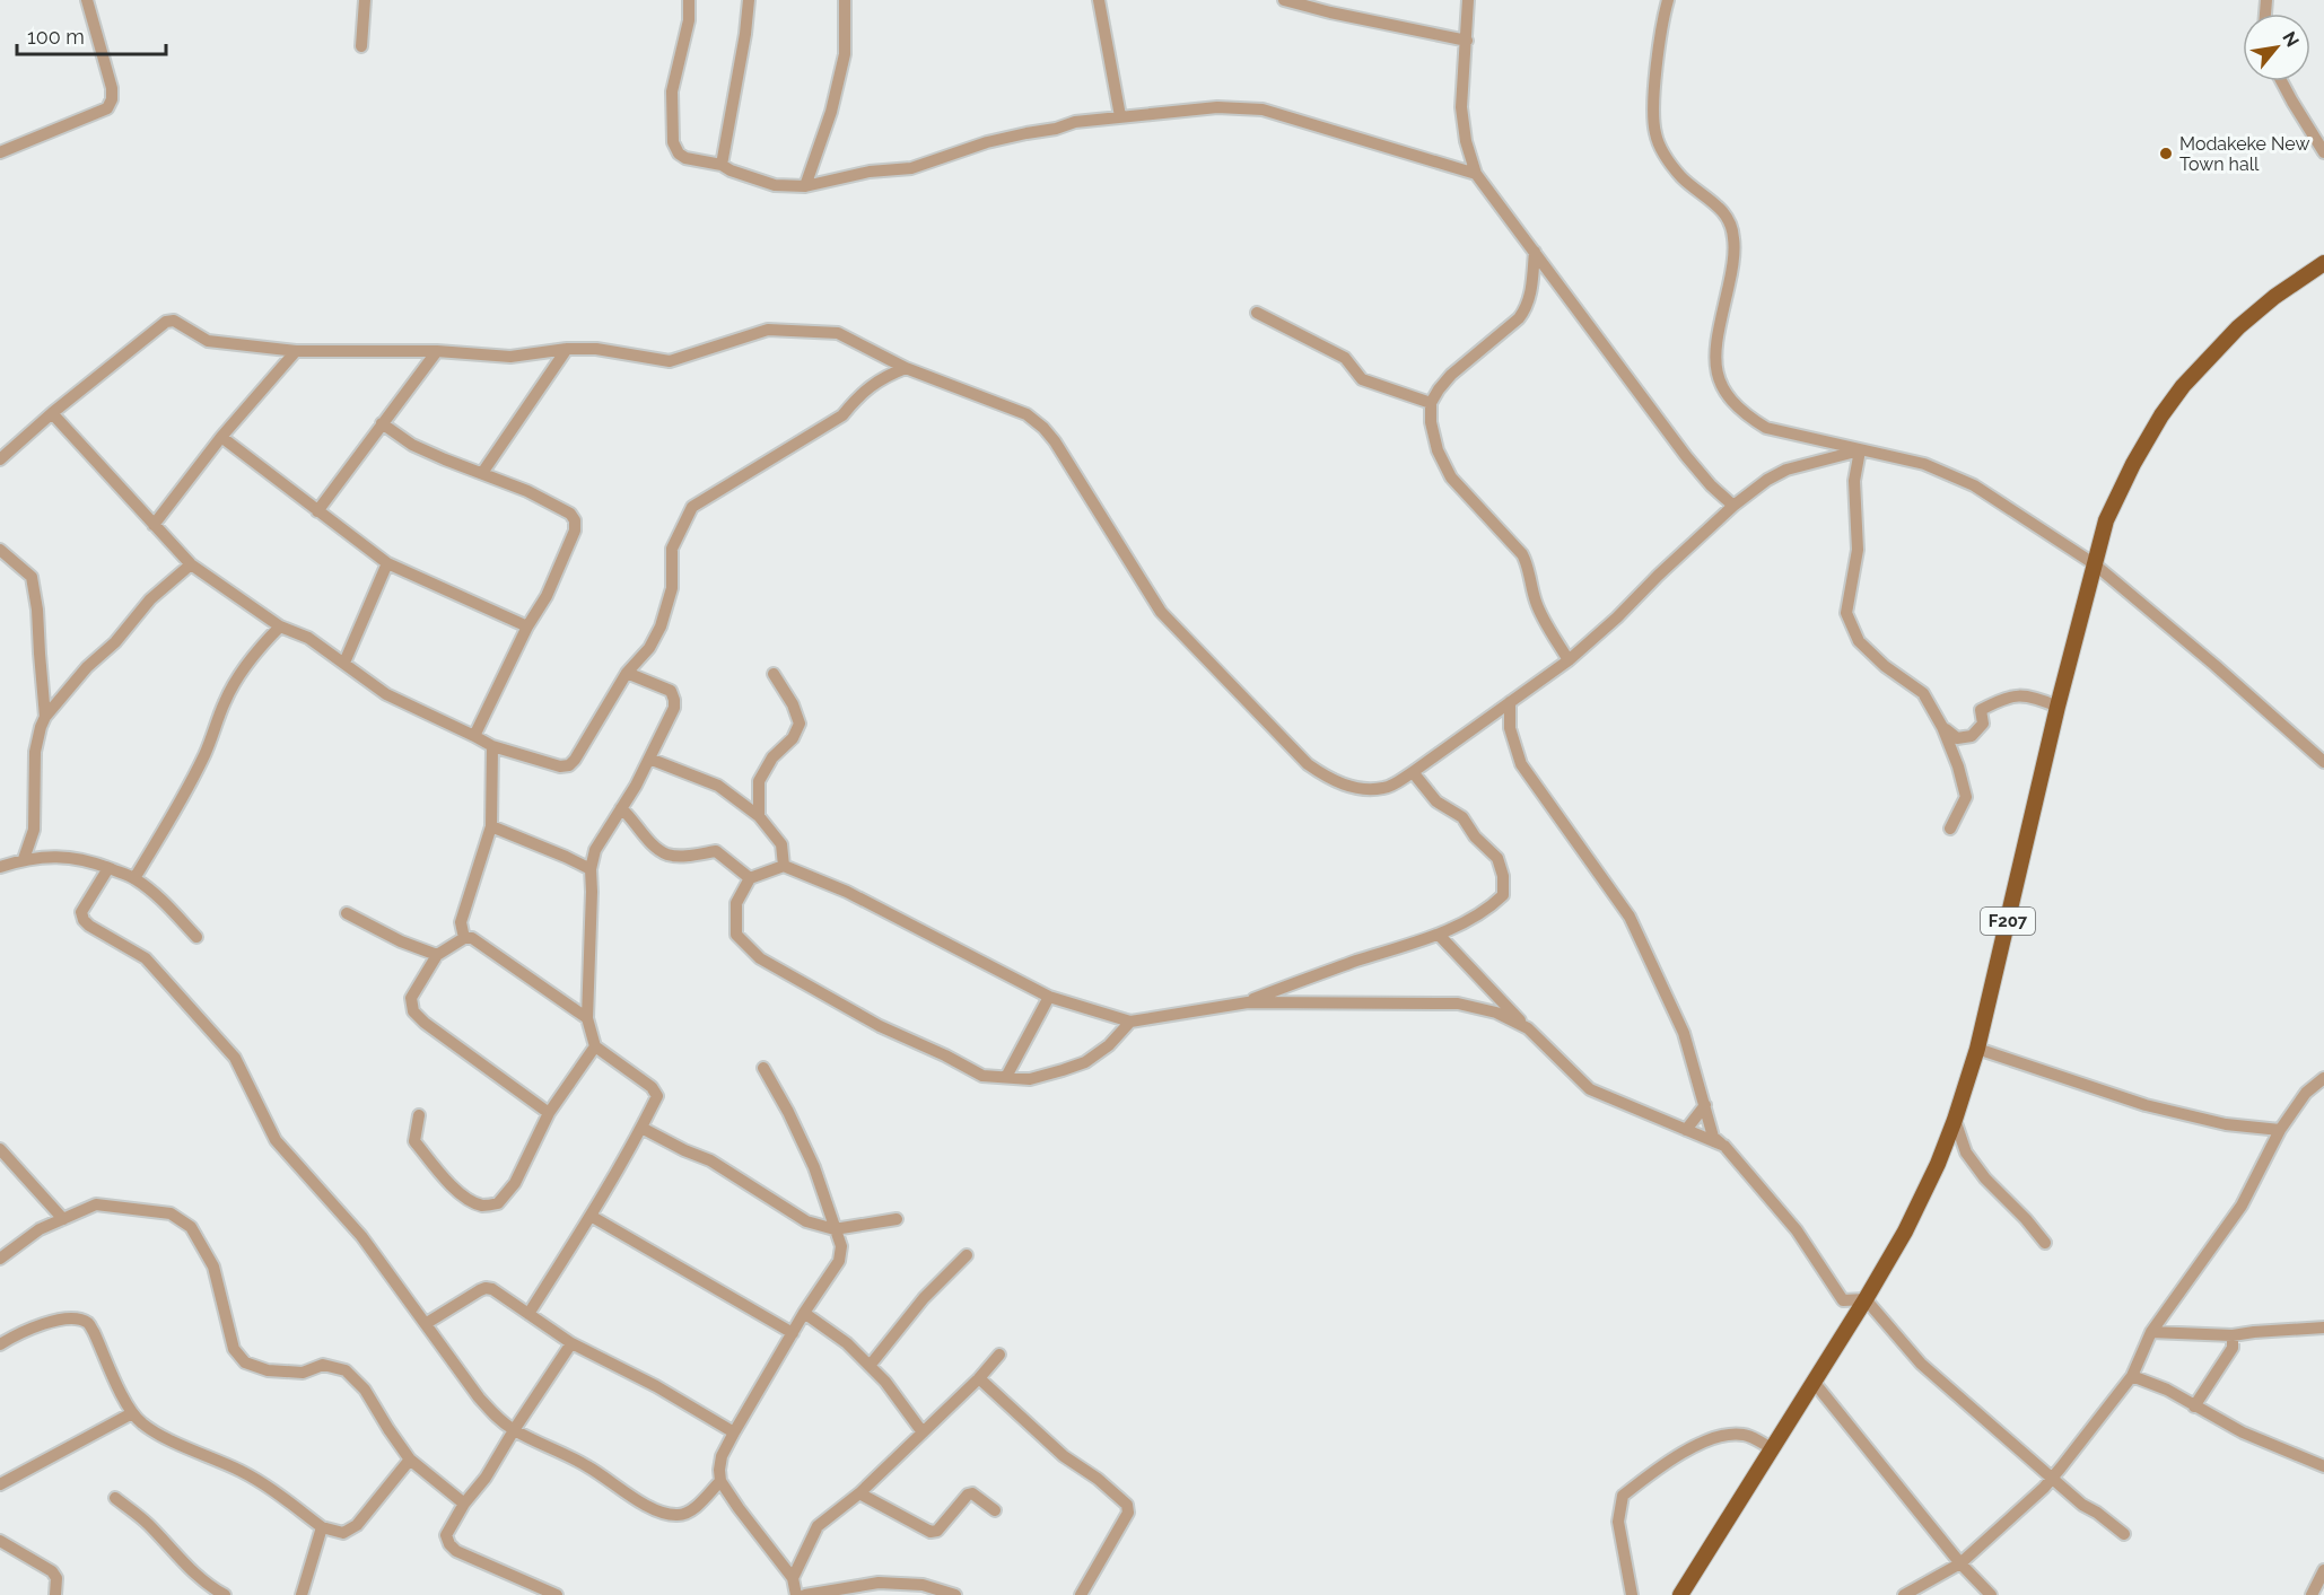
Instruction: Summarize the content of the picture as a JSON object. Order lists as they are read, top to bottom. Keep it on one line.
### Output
{"streets":{"main road":["F207"]},"places":["Modakeke New Town hall"],"scale_bar":"100 m","north":"top right"}
